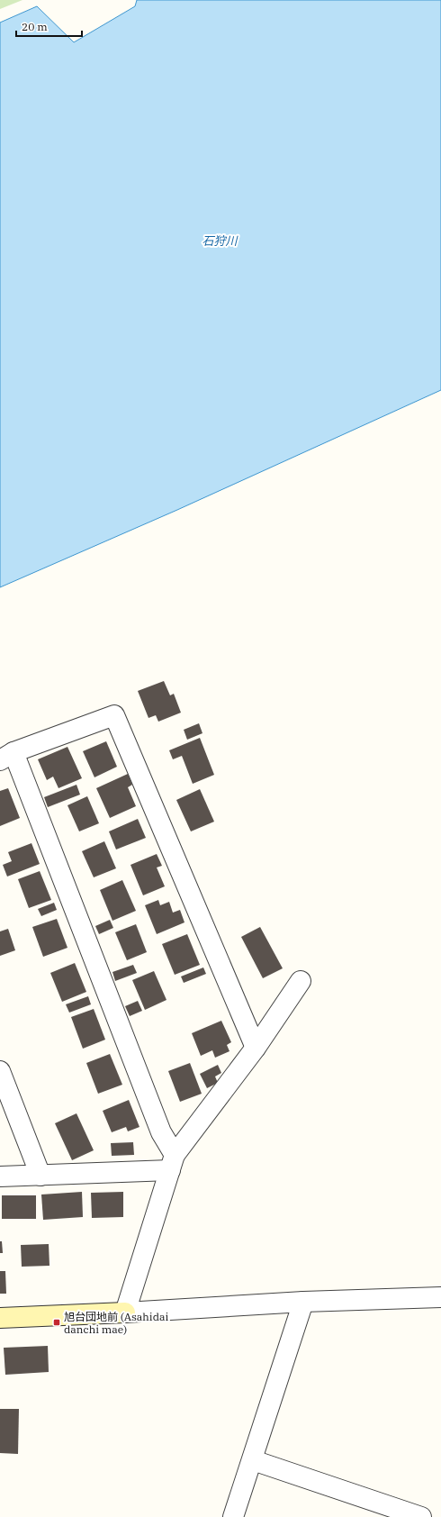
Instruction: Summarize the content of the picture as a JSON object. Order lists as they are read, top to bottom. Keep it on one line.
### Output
{"water":["石狩川"],"places":{"transit":["旭台団地前 (Asahidai danchi mae)"]},"scale_bar":"20 m"}
